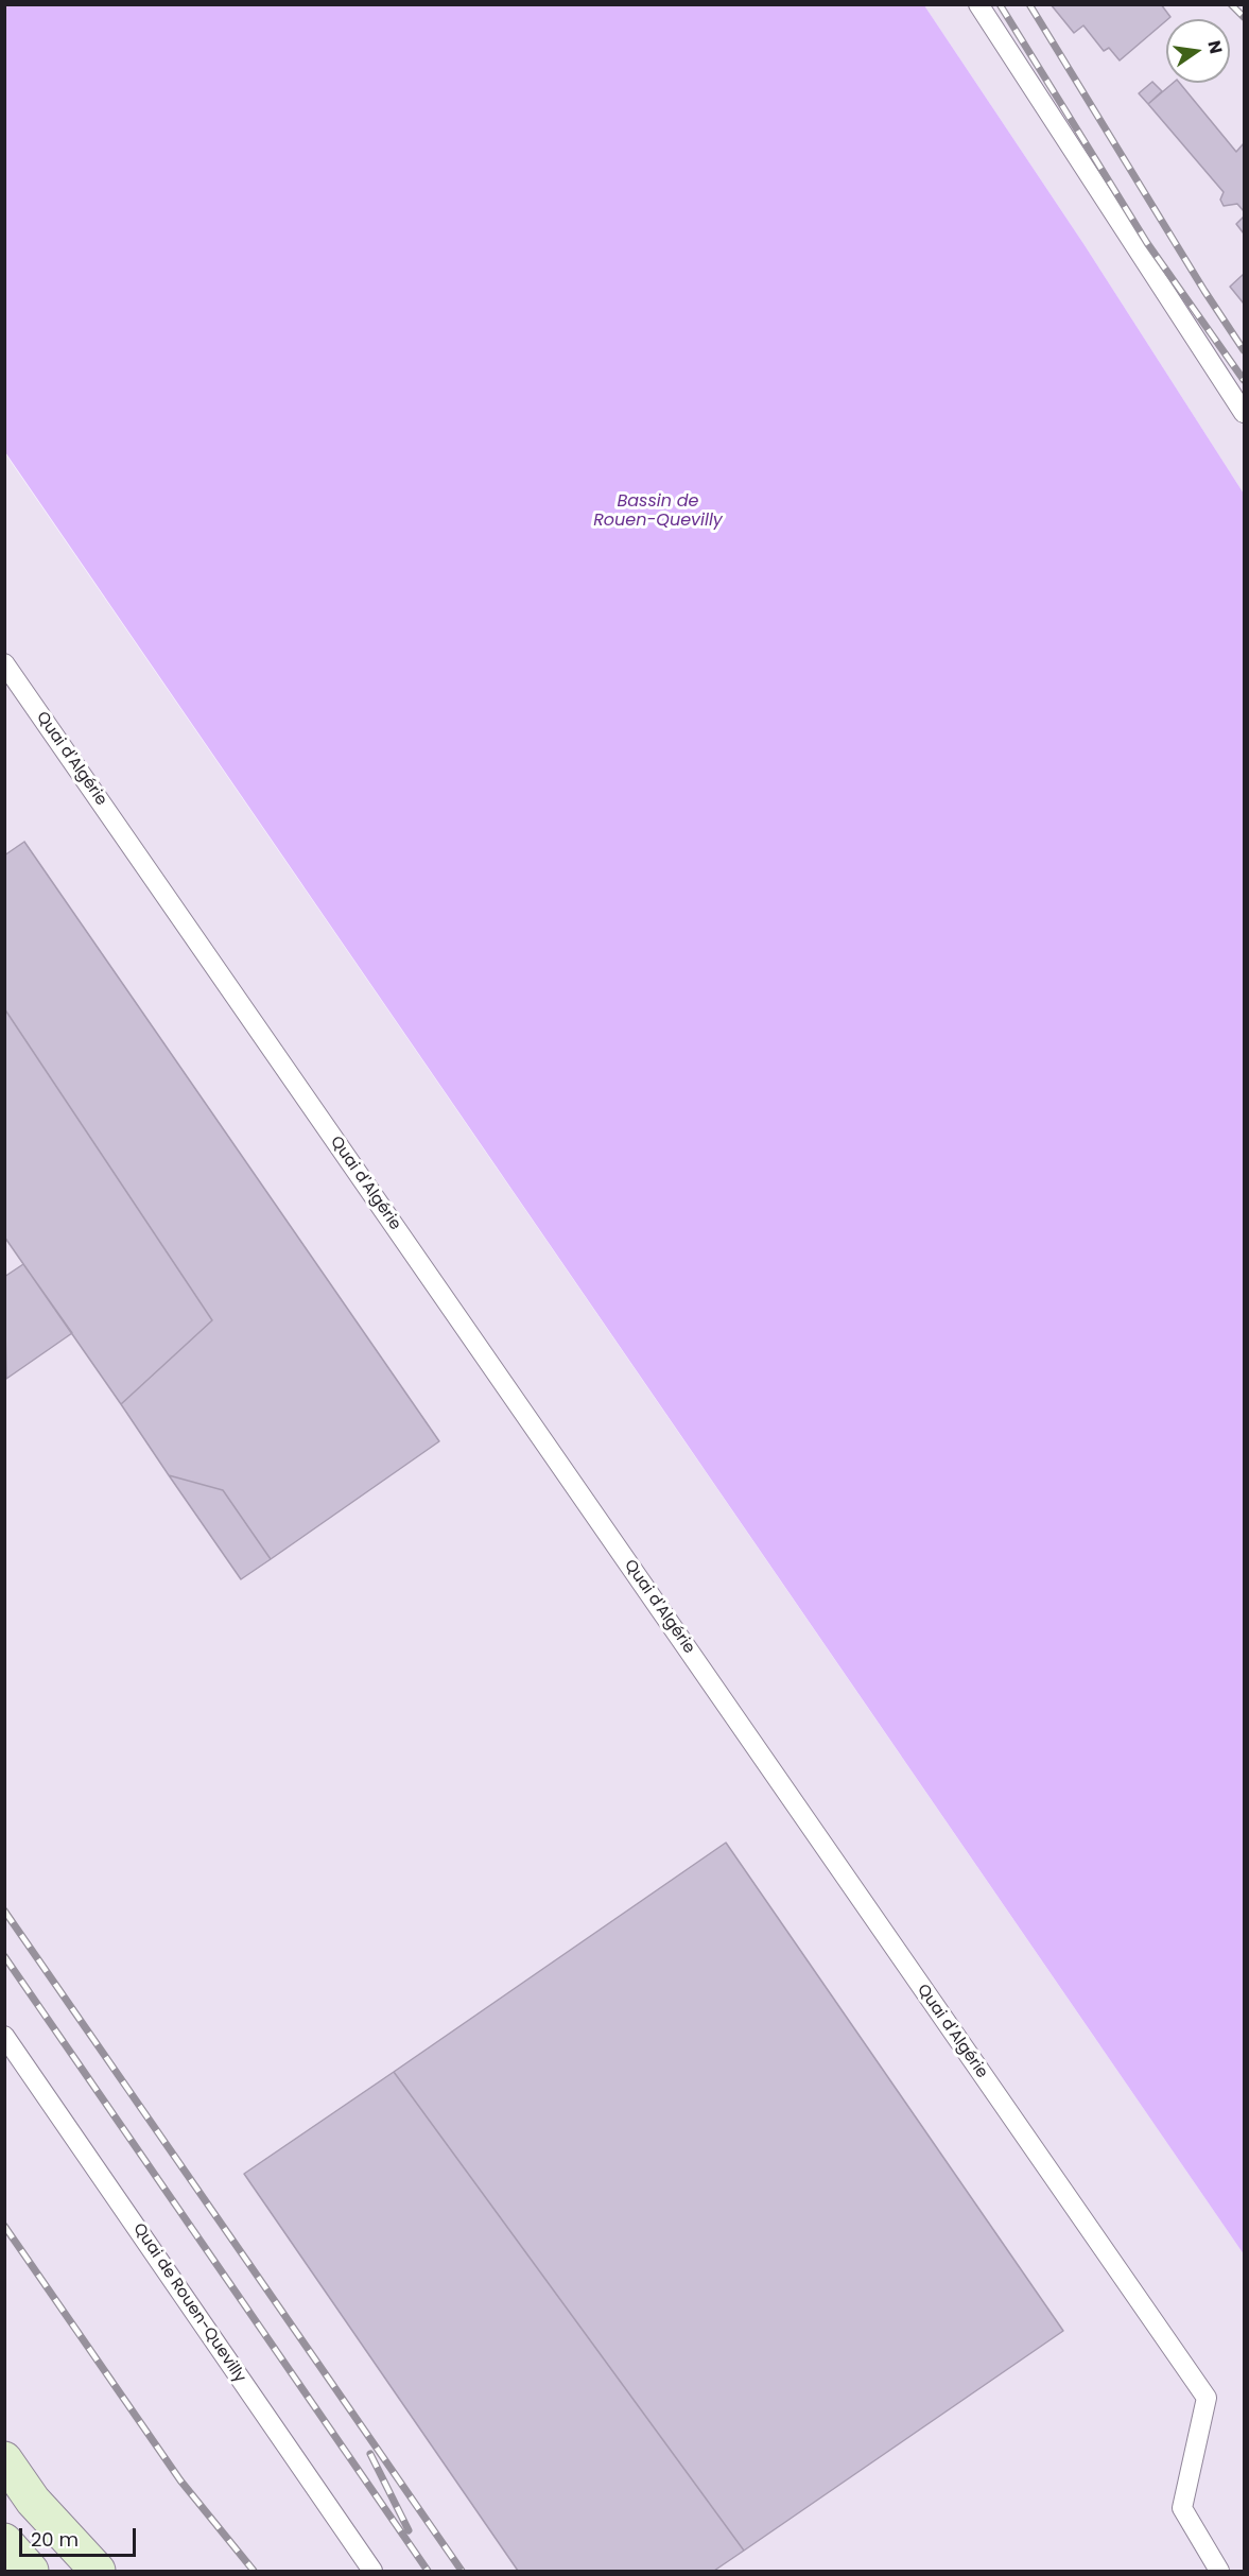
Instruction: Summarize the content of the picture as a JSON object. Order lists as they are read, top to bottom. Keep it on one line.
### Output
{"streets":{"lane":["Quai d'Algérie","Quai de Rouen-Quevilly"]},"water":["Bassin de Rouen-Quevilly"],"scale_bar":"20 m","north":"right"}
